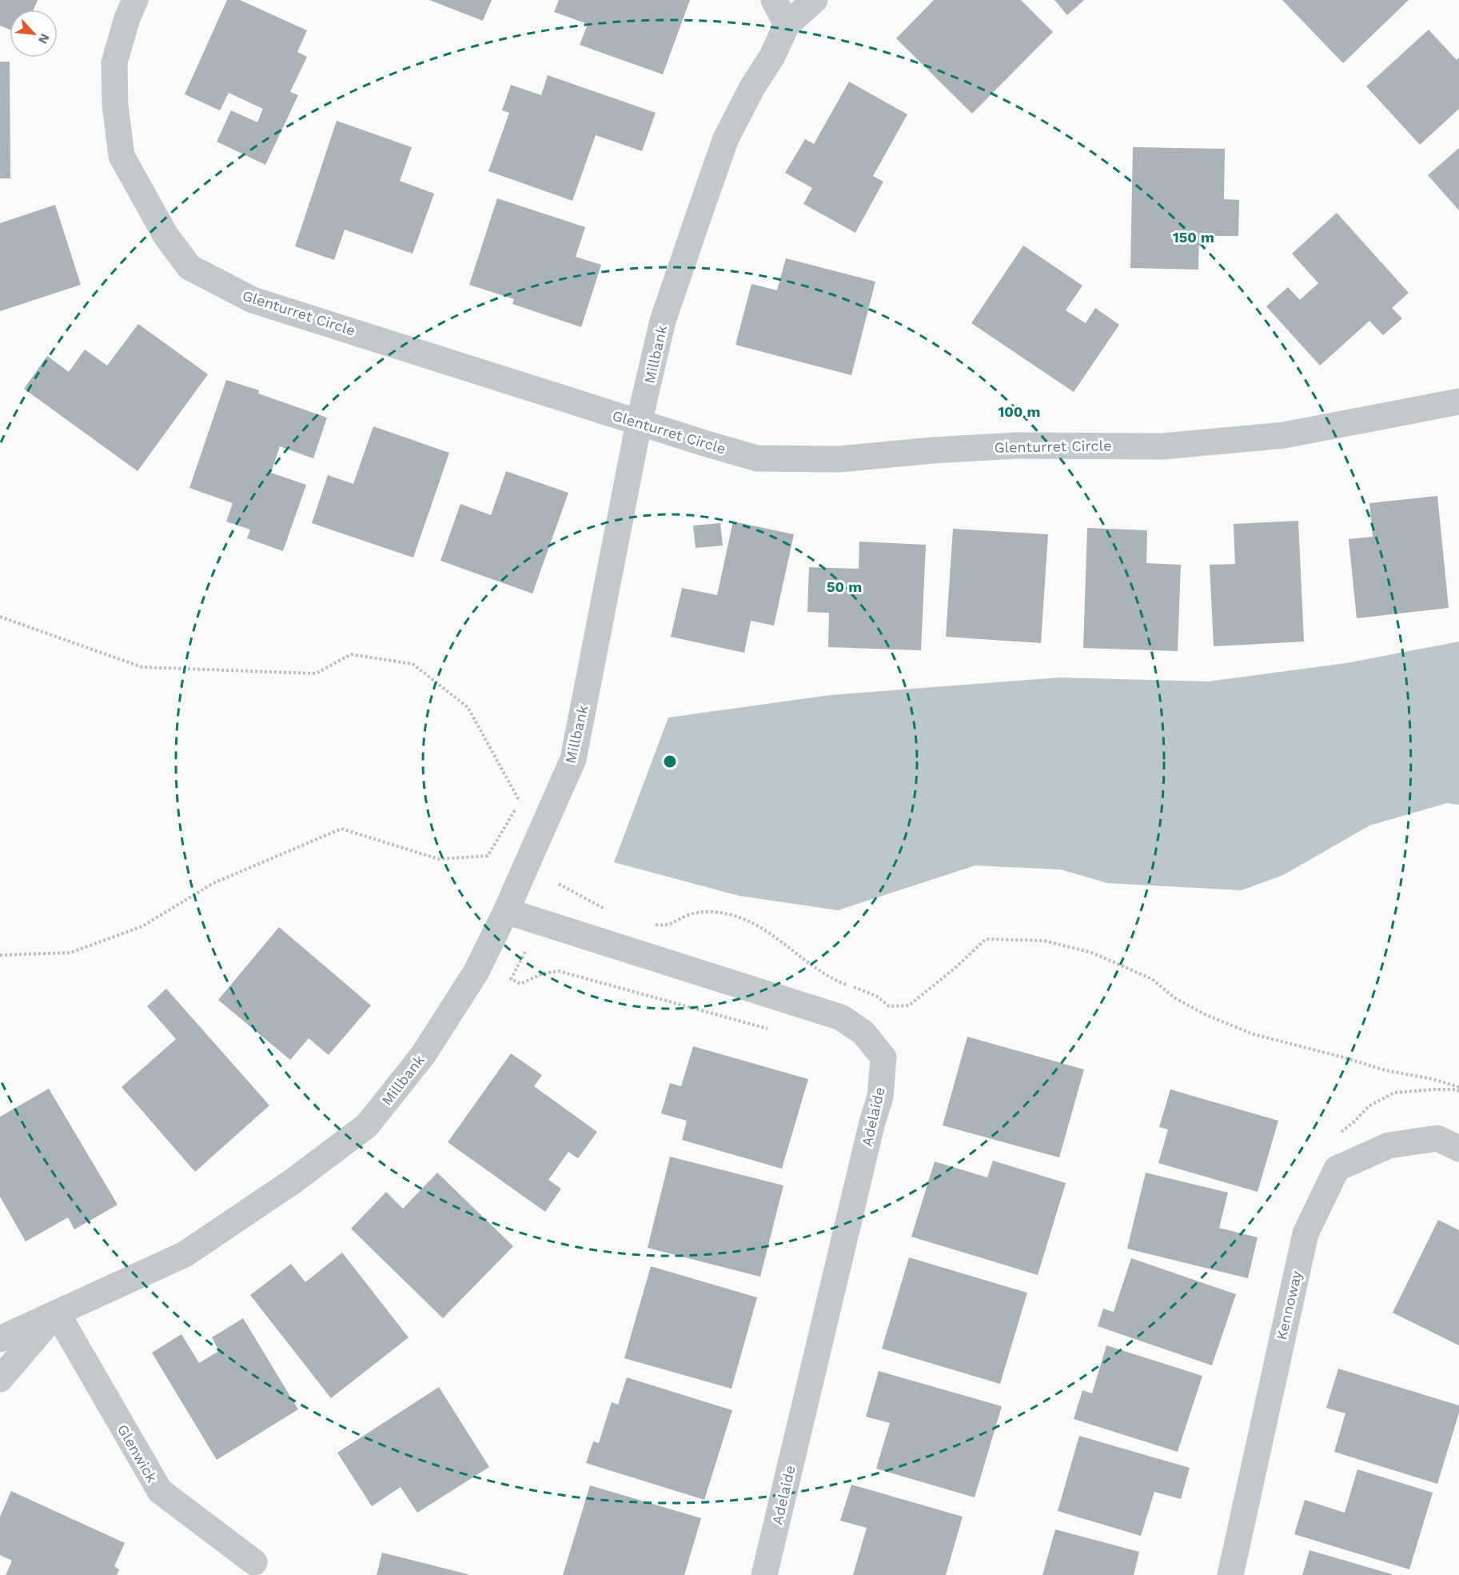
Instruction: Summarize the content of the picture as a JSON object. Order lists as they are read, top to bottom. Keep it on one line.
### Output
{"streets":{"street":["Glenturret Circle","Millbank","Adelaide","Kennoway","Glenwick"]},"crossings":[["Glenturret Circle","Millbank"],["Millbank","Adelaide"],["Millbank","Glenwick"]],"north":"bottom right","rings":["150 m","100 m","50 m"]}
